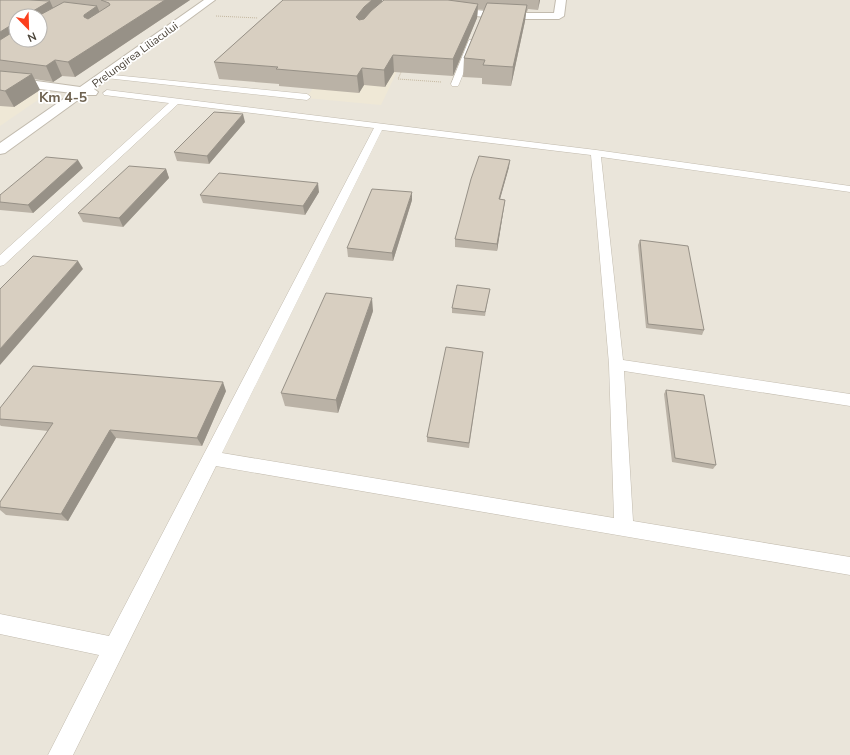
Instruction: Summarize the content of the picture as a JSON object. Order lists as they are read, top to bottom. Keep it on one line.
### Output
{"streets":{"street":["Prelungirea Liliacului"]},"districts":["Km 4-5"],"north":"bottom right"}
